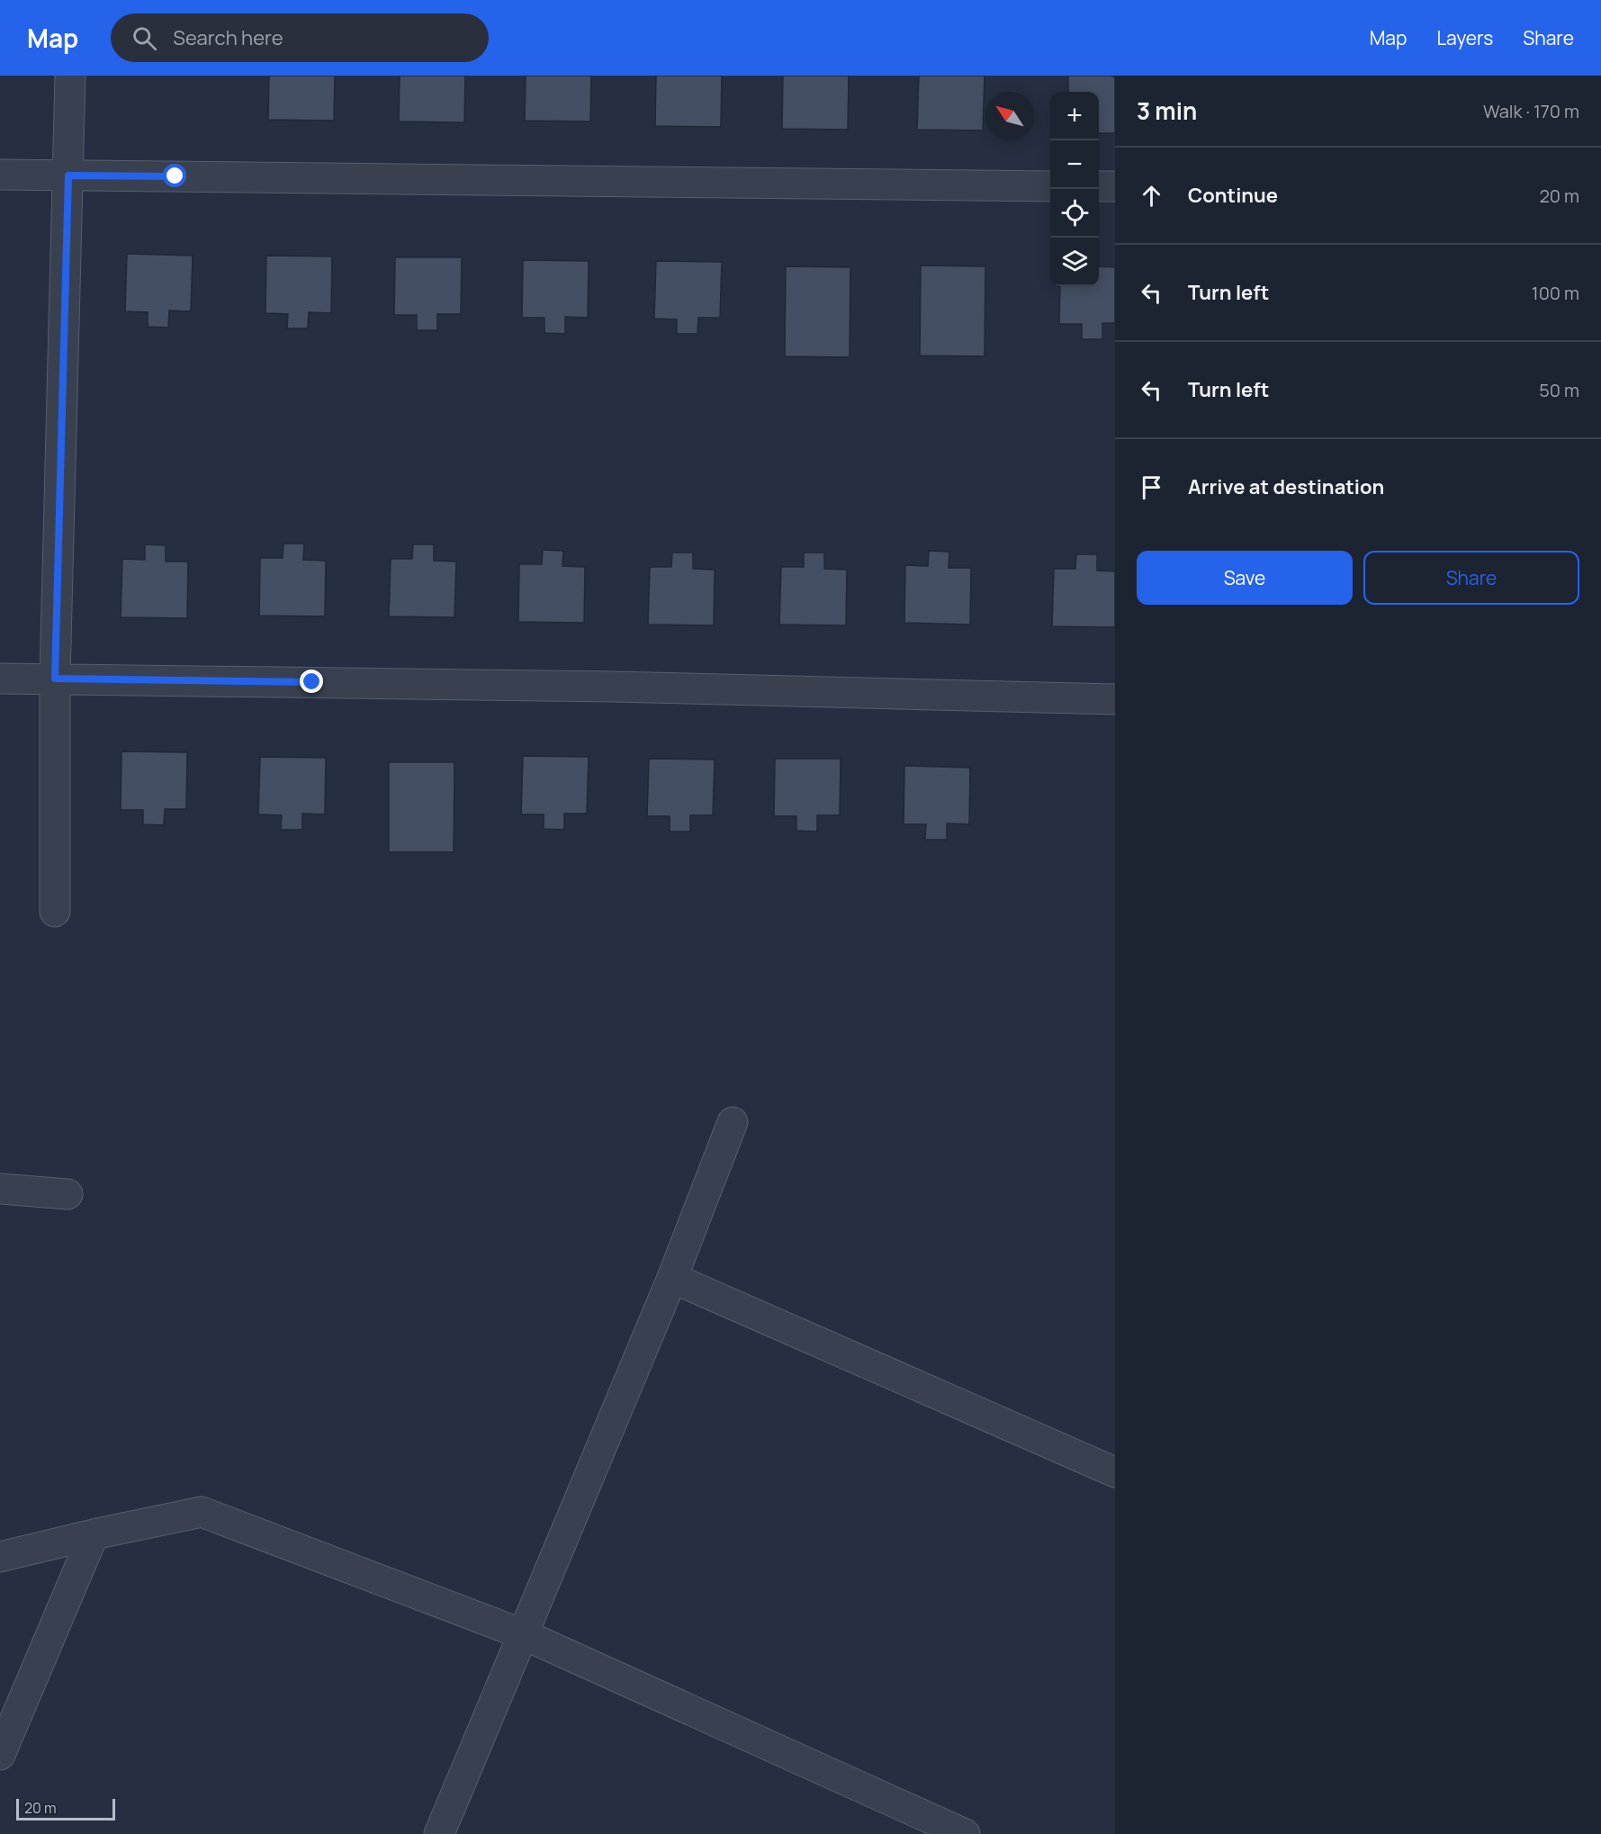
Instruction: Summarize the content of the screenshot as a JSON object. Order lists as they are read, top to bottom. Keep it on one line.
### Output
{"scale_bar":"20 m","north":"top left","page":{"header":"Map","search":"Search here","nav":["Map","Layers","Share"],"heading":["3 min","Walk · 170 m"],"map_buttons":["+","−"],"list":[["Continue","20 m"],["Turn left","100 m"],["Turn left","50 m"],"Arrive at destination"],"buttons":["Save","Share"],"scale":"20 m"}}
